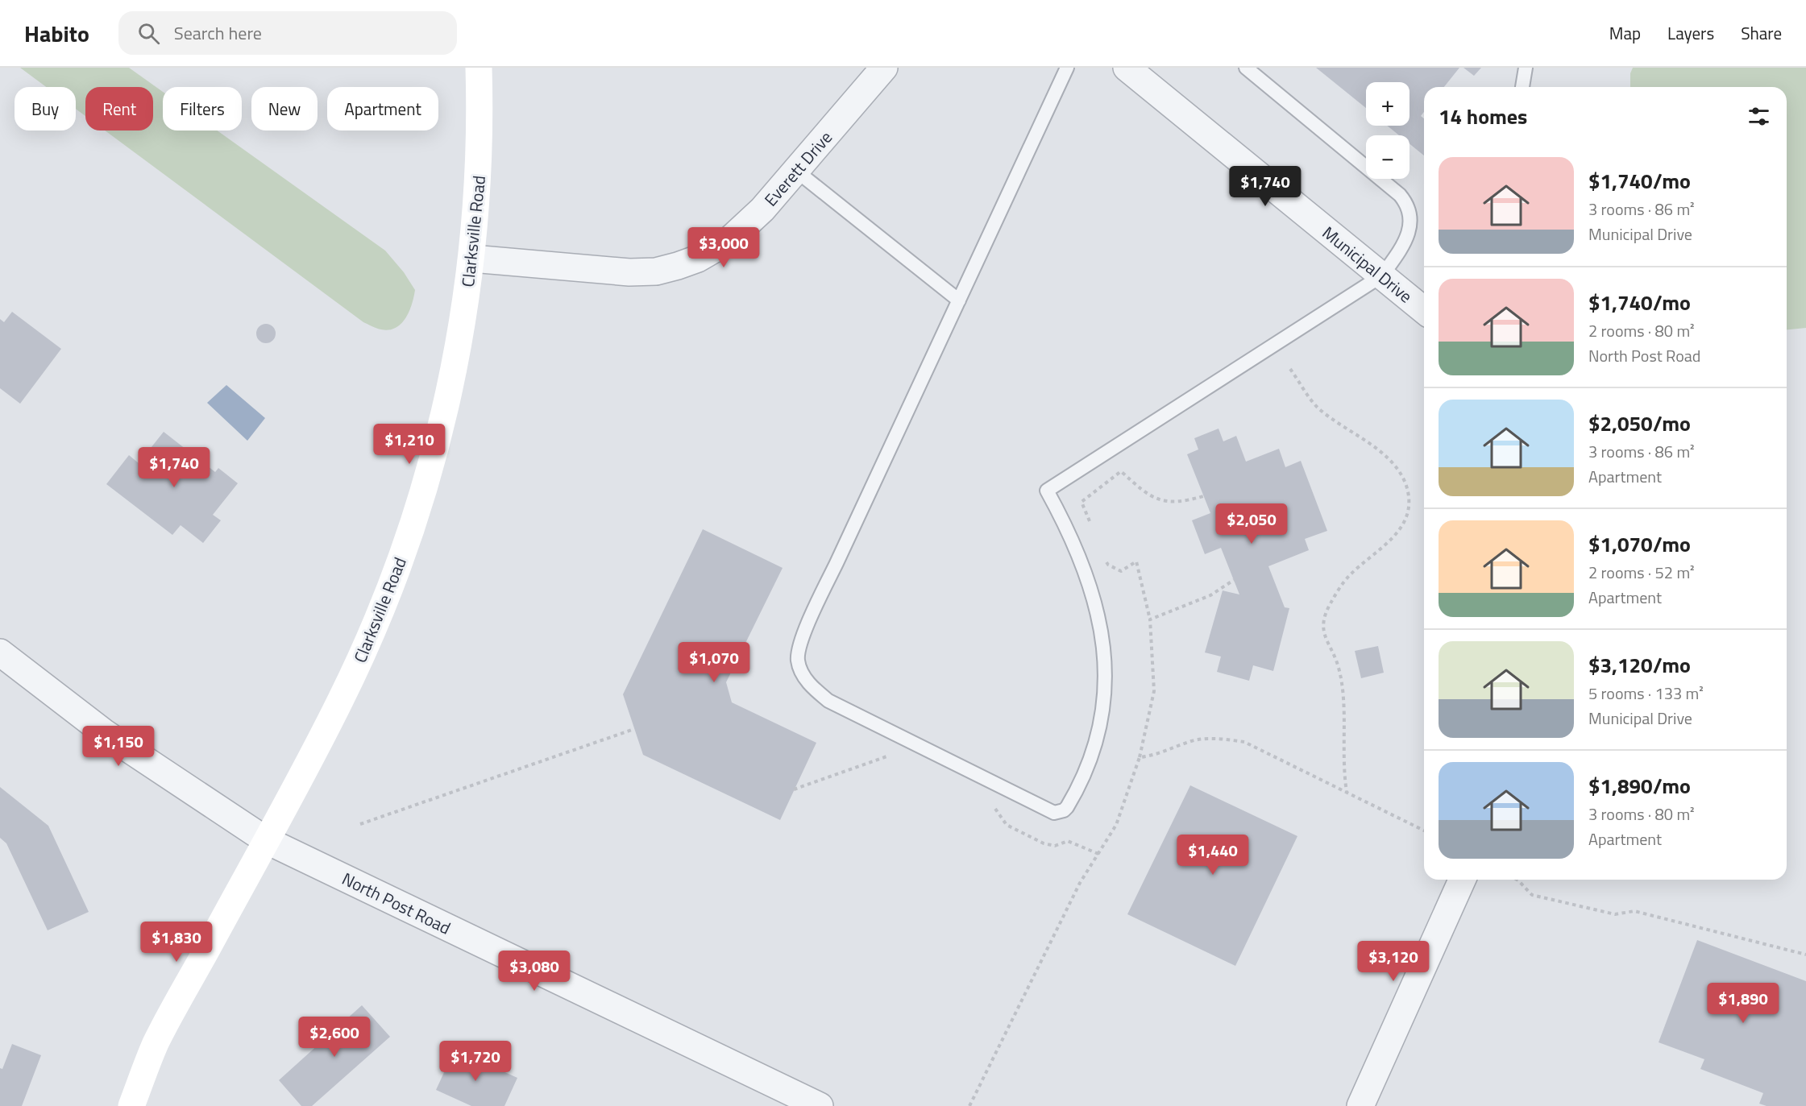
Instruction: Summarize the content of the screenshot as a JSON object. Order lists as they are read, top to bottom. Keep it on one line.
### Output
{"streets":{"street":["Everett Drive","Clarksville Road","Municipal Drive","North Post Road"]},"crossings":[["Everett Drive","Clarksville Road"],["Clarksville Road","North Post Road"]],"page":{"header":"Habito","search":"Search here","nav":["Map","Layers","Share"],"map_buttons":["+","−"],"chip":["Buy","Rent","Filters","New","Apartment"],"heading":"14 homes","list":[{"name":"$1,740/mo","note":"3 rooms · 86 m² · Municipal Drive"},{"name":"$1,740/mo","note":"2 rooms · 80 m² · North Post Road"},{"name":"$2,050/mo","note":"3 rooms · 86 m² · Apartment"},{"name":"$1,070/mo","note":"2 rooms · 52 m² · Apartment"},{"name":"$3,120/mo","note":"5 rooms · 133 m² · Municipal Drive"},{"name":"$1,890/mo","note":"3 rooms · 80 m² · Apartment"}],"price":["$1,740","$3,000","$1,210","$1,740","$2,050","$1,070","$1,150","$1,440","$1,830","$3,120","$3,080","$1,890","$2,600","$1,720"]}}
